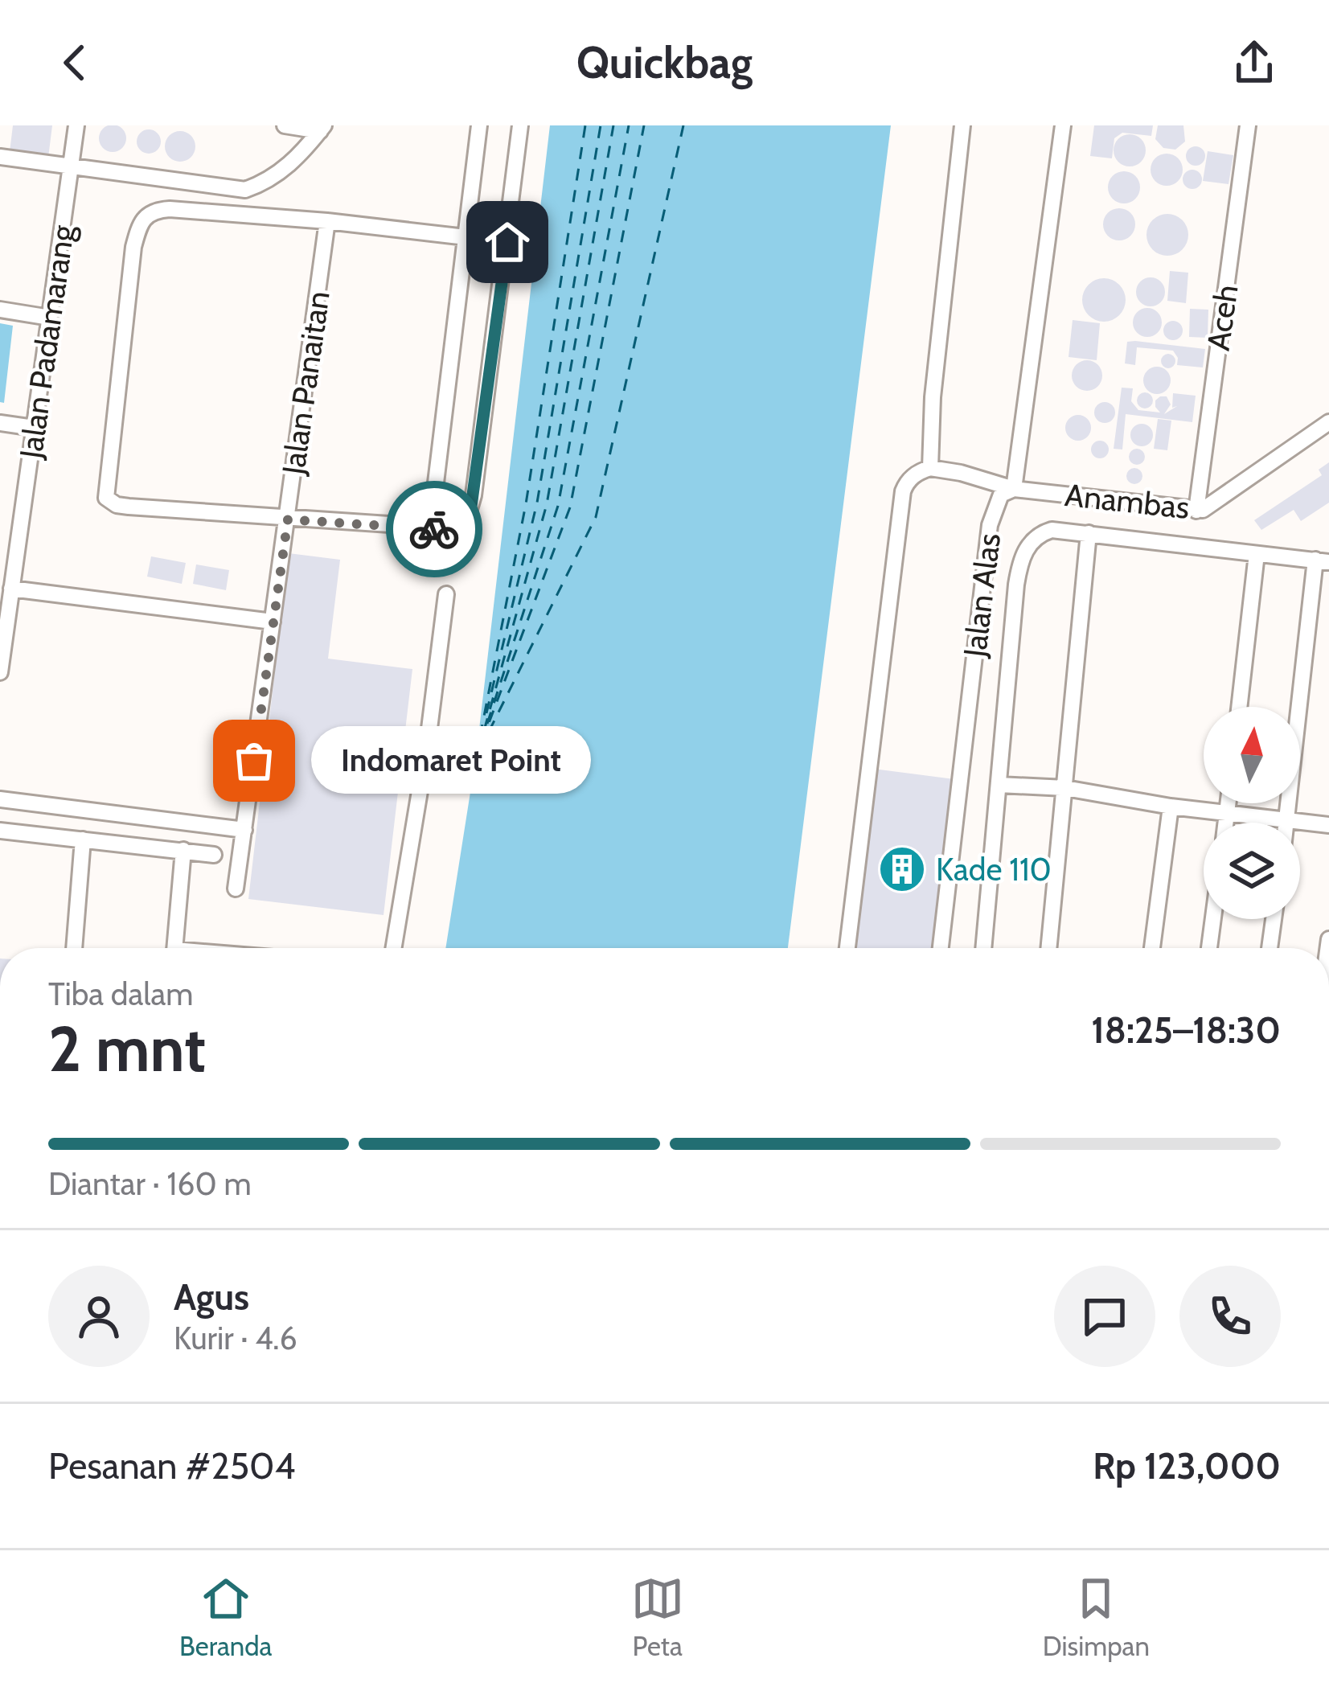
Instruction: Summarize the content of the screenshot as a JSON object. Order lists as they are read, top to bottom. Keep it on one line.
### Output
{"streets":{"street":["Aceh","Jalan Padamarang","Jalan Panaitan","Anambas","Jalan Alas"]},"crossings":[["Aceh","Anambas"],["Anambas","Jalan Alas"]],"places":{"other":["Indomaret Point"],"building":["Kade 110"]},"north":"top","page":{"header":"Quickbag","bubble":"Indomaret Point","heading":["2 mnt","Tiba dalam","18:25–18:30"],"panel":["Agus","Kurir · 4.6","Pesanan #2504","Rp 123,000"],"bar":"Diantar · 160 m","tabs":["Beranda","Peta","Disimpan"]}}
